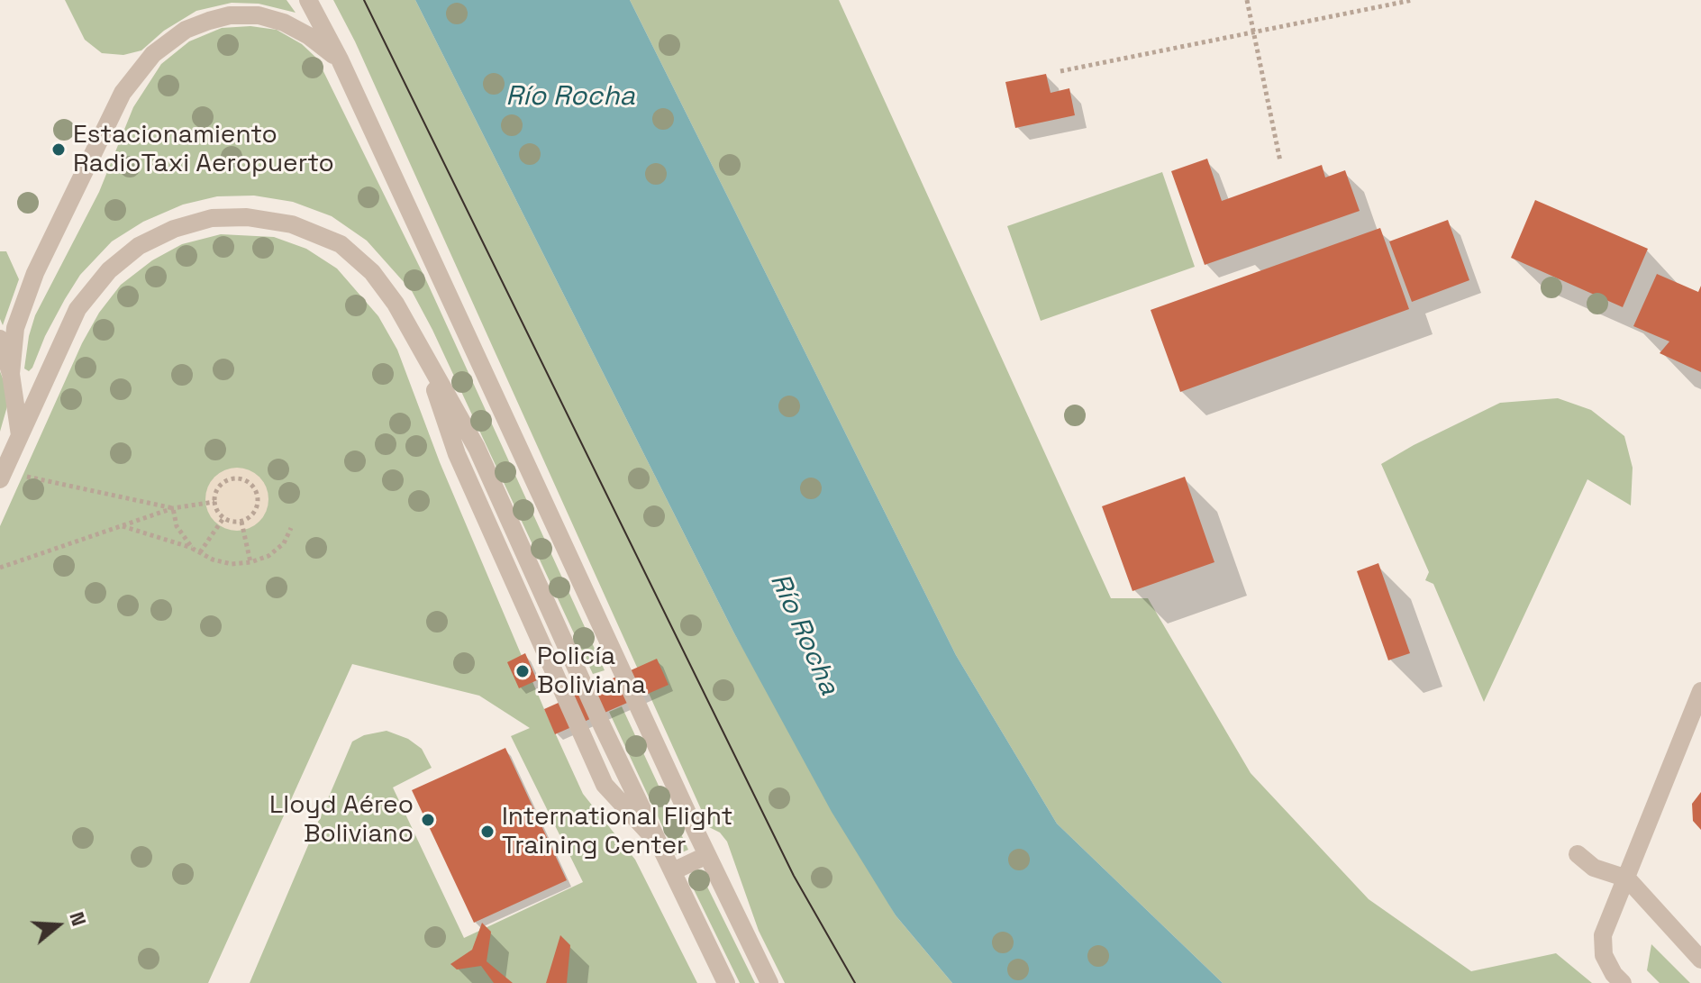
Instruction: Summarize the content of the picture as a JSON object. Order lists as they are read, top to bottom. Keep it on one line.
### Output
{"water":["Río Rocha"],"places":["Estacionamiento RadioTaxi Aeropuerto","Policía Boliviana","Lloyd Aéreo Boliviano","International Flight Training Center"],"north":"right"}
